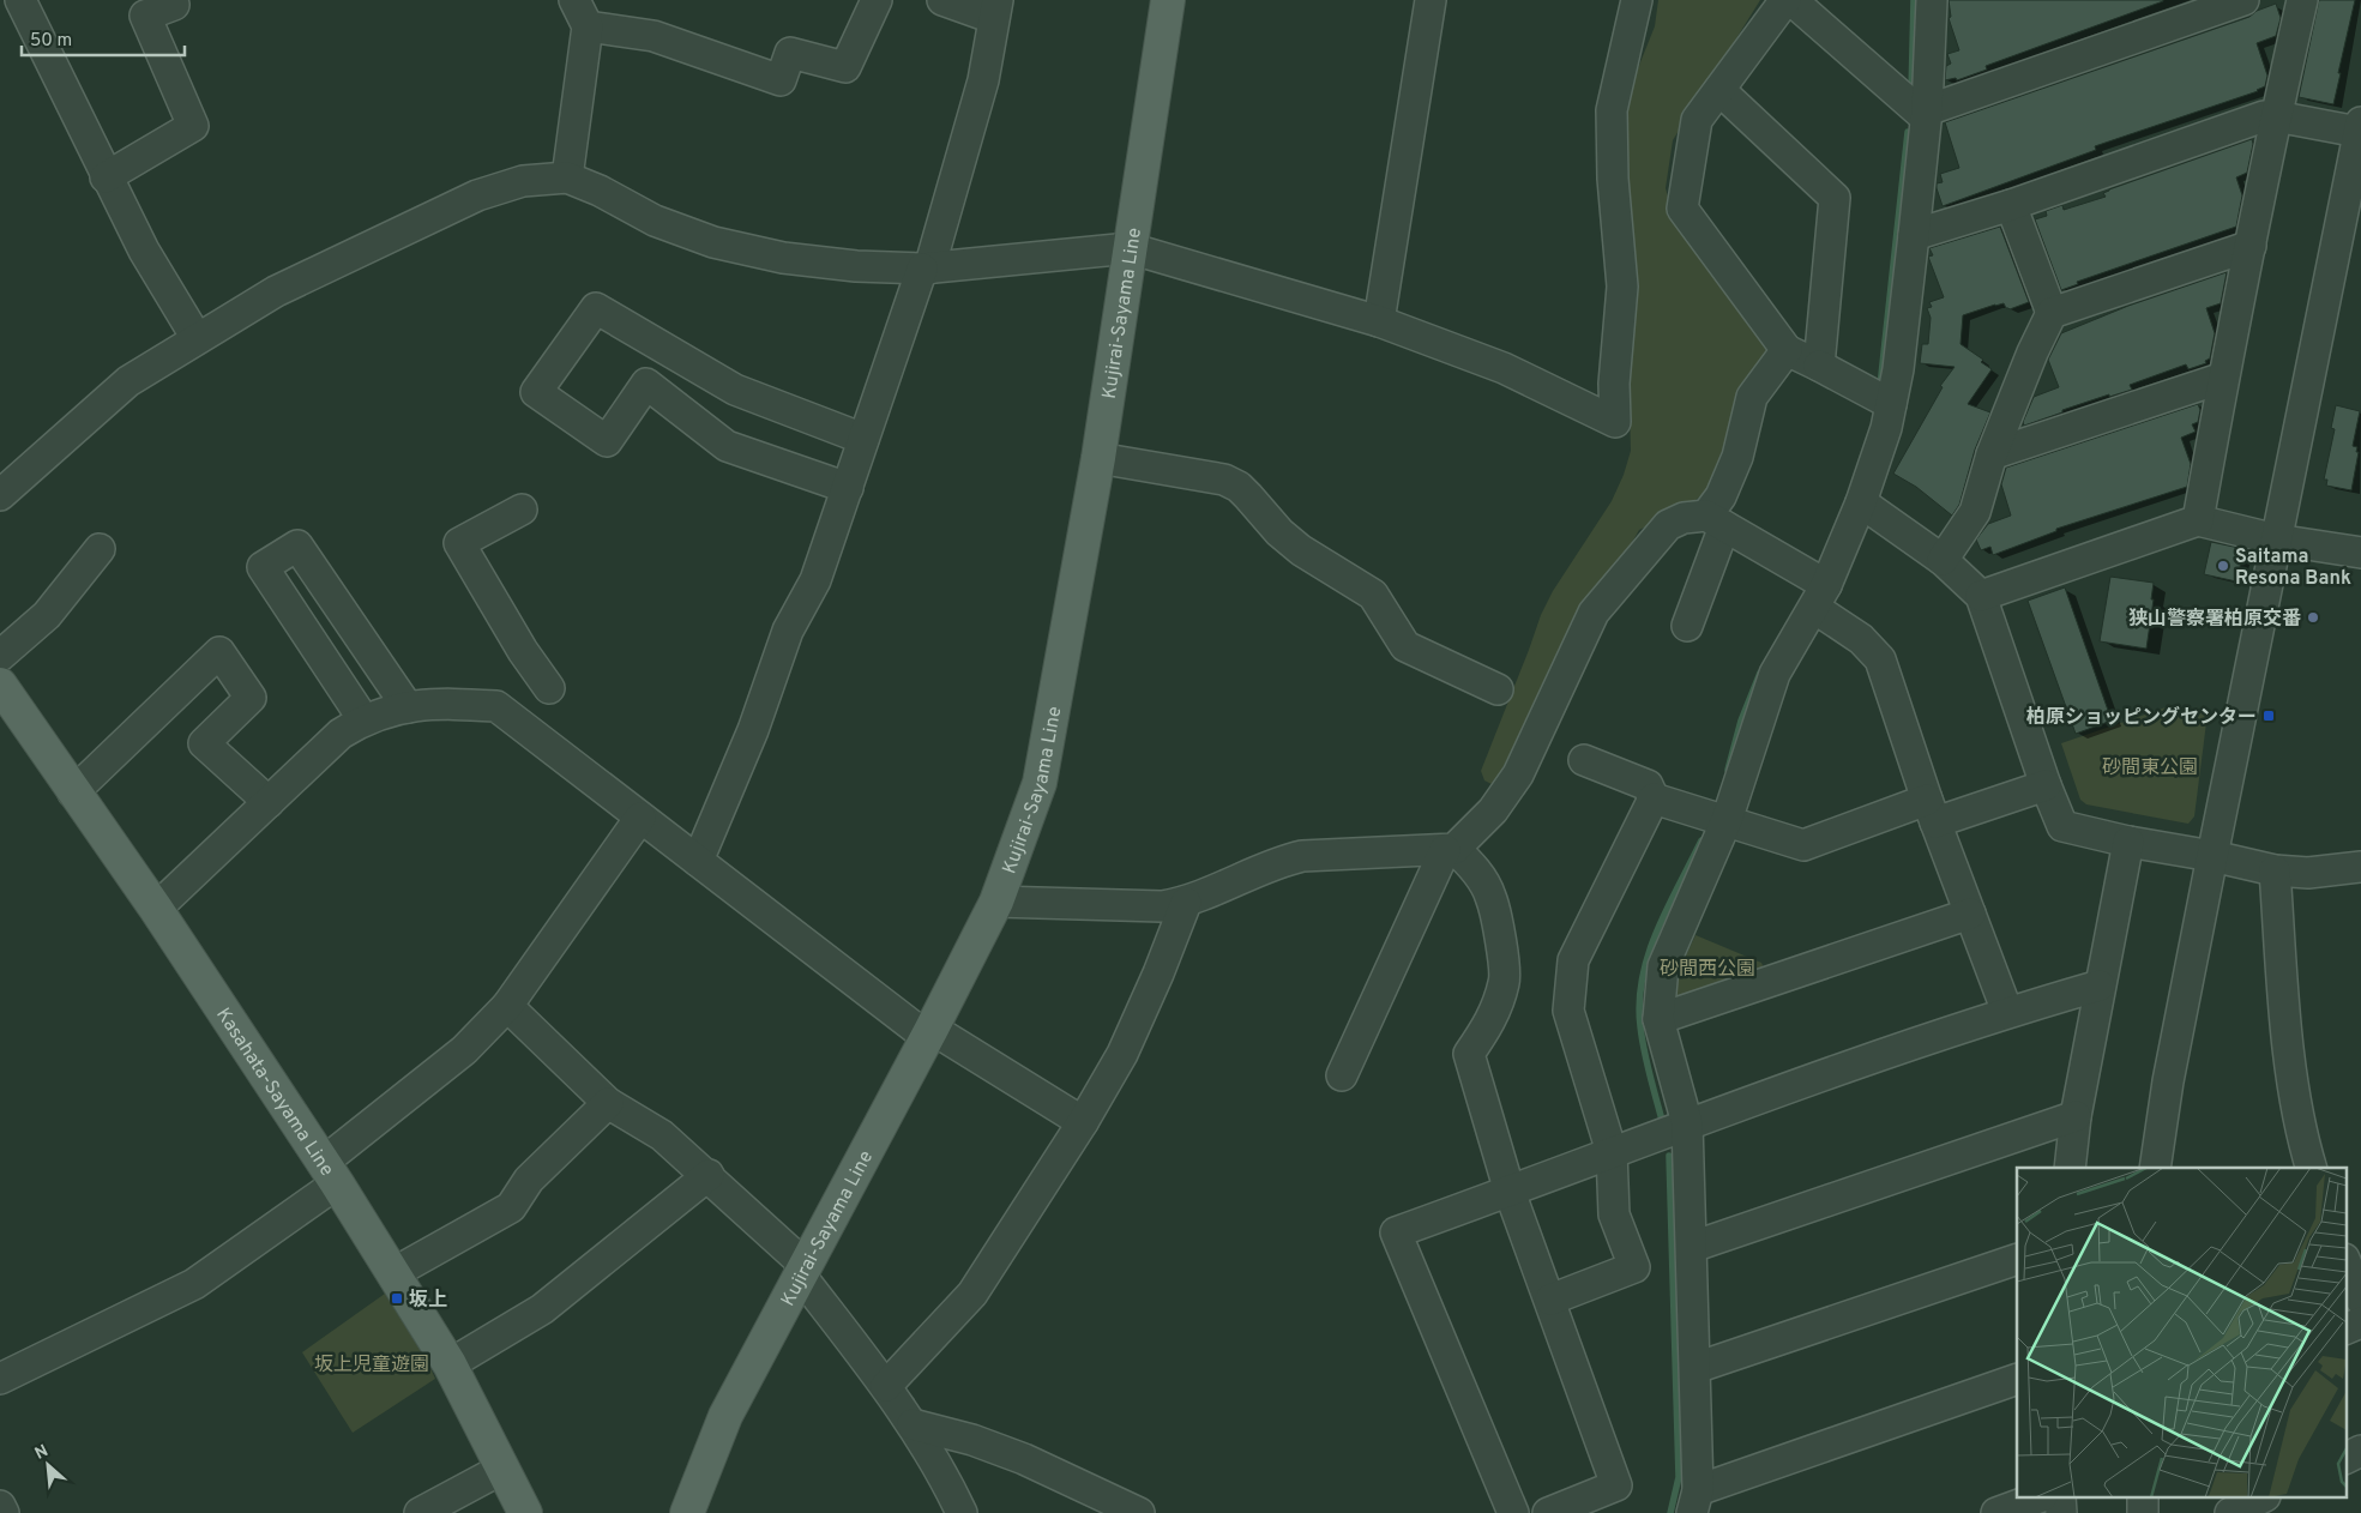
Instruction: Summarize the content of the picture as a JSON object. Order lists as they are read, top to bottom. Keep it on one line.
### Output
{"streets":{"main road":["Kujirai-Sayama Line","Kasahata-Sayama Line"]},"parks":["砂間東公園","砂間西公園","坂上児童遊園"],"places":{"other":["Saitama Resona Bank","狭山警察署柏原交番"],"transit":["柏原ショッピングセンター","坂上"]},"scale_bar":"50 m","north":"top left"}
